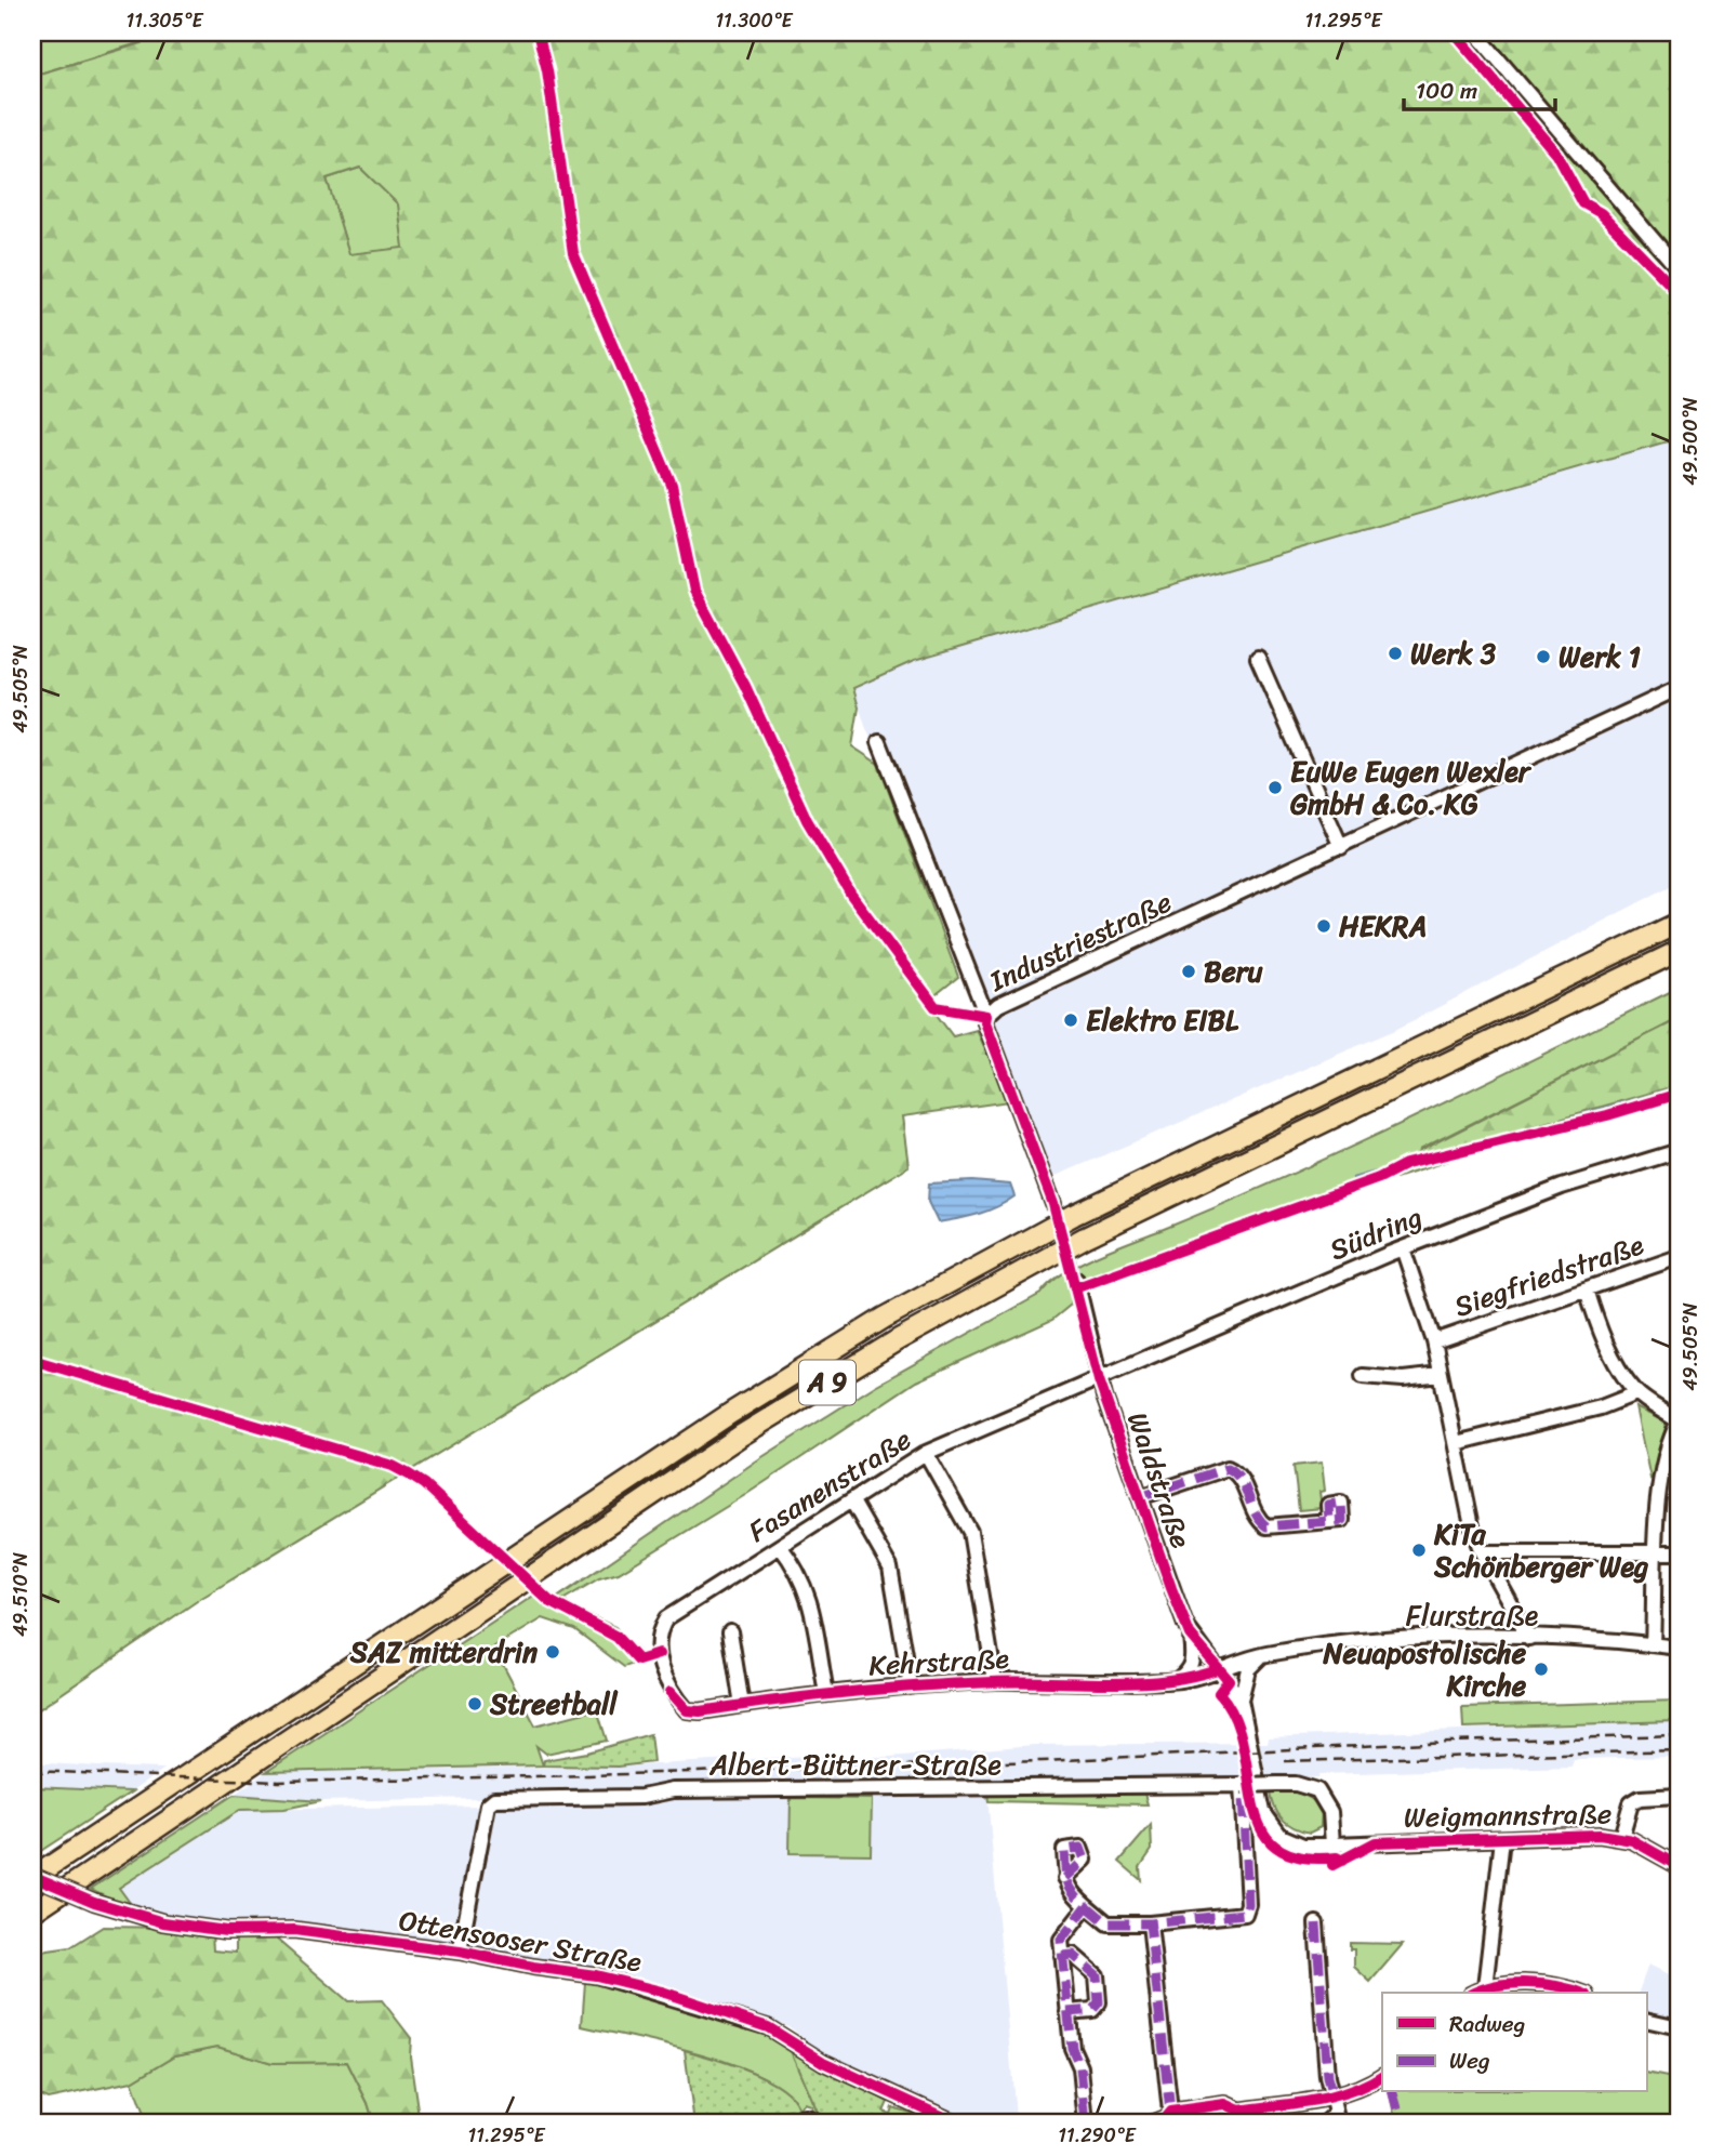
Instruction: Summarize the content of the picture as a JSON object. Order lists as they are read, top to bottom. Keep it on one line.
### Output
{"streets":{"highway":["A 9"],"street":["Industriestraße","Südring","Siegfriedstraße","Waldstraße","Fasanenstraße","Flurstraße","Kehrstraße","Albert-Büttner-Straße","Weigmannstraße","Ottensooser Straße"]},"crossings":[["Südring","Waldstraße"],["Südring","Fasanenstraße"],["A 9","Ottensooser Straße"],["Waldstraße","Fasanenstraße"],["Waldstraße","Flurstraße"],["Waldstraße","Kehrstraße"],["Waldstraße","Weigmannstraße"],["Fasanenstraße","Kehrstraße"],["Flurstraße","Kehrstraße"],["Albert-Büttner-Straße","Weigmannstraße"],["Albert-Büttner-Straße","Ottensooser Straße"]],"places":["Werk 3","Werk 1","EuWe Eugen Wexler GmbH & Co. KG","HEKRA","Beru","Elektro EIBL","KiTa Schönberger Weg","SAZ mitterdrin","Neuapostolische Kirche","Streetball"],"legend":["Radweg","Weg"],"scale_bar":"100 m","coordinates":["11.305°E","11.300°E","11.295°E","49.500°N","49.505°N","49.510°N","11.290°E"]}
